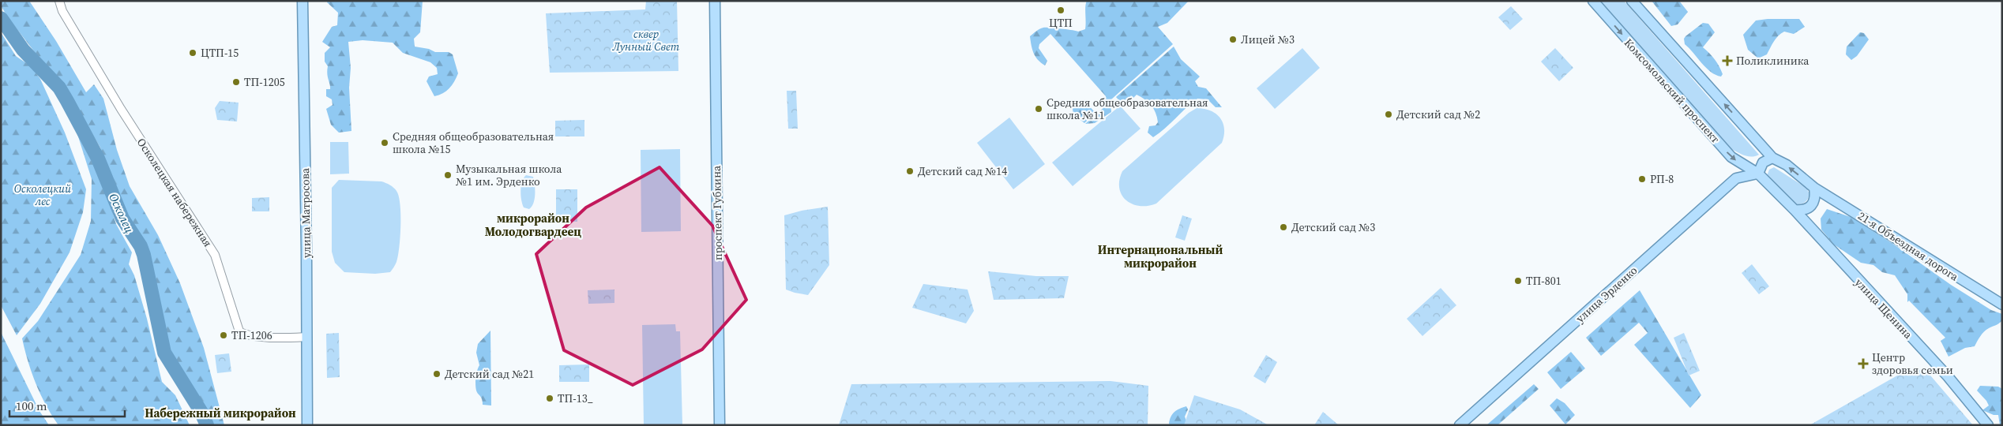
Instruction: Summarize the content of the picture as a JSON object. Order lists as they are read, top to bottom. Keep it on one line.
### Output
{"streets":{"main road":["Комсомольский проспект","улица Матросова","проспект Губкина","21-я Объездная дорога","улица Эрденко","улица Щенина"],"street":["Осколецкая набережная"]},"crossings":[["Комсомольский проспект","улица Эрденко"],["Комсомольский проспект","улица Щенина"],["Осколецкая набережная","улица Матросова"]],"districts":["микрорайон Молодогвардеец","Интернациональный микрорайон","Набережный микрорайон"],"water":["Осколец"],"parks":["сквер Лунный Свет","Осколецкий лес"],"places":{"other":["ЦТП","Лицей №3","ЦТП-15","ТП-1205","Cредняя общеобразовательная школа №11","Детский сад №2","Средняя общеобразовательная школа №15","Детский сад №14","Музыкальная школа №1 им. Эрденко","РП-8","Детский сад №3","ТП-801","ТП-1206","Детский сад №21","ТП-13_"],"health":["Поликлиника","Центр здоровья семьи"]},"scale_bar":"100 m"}
